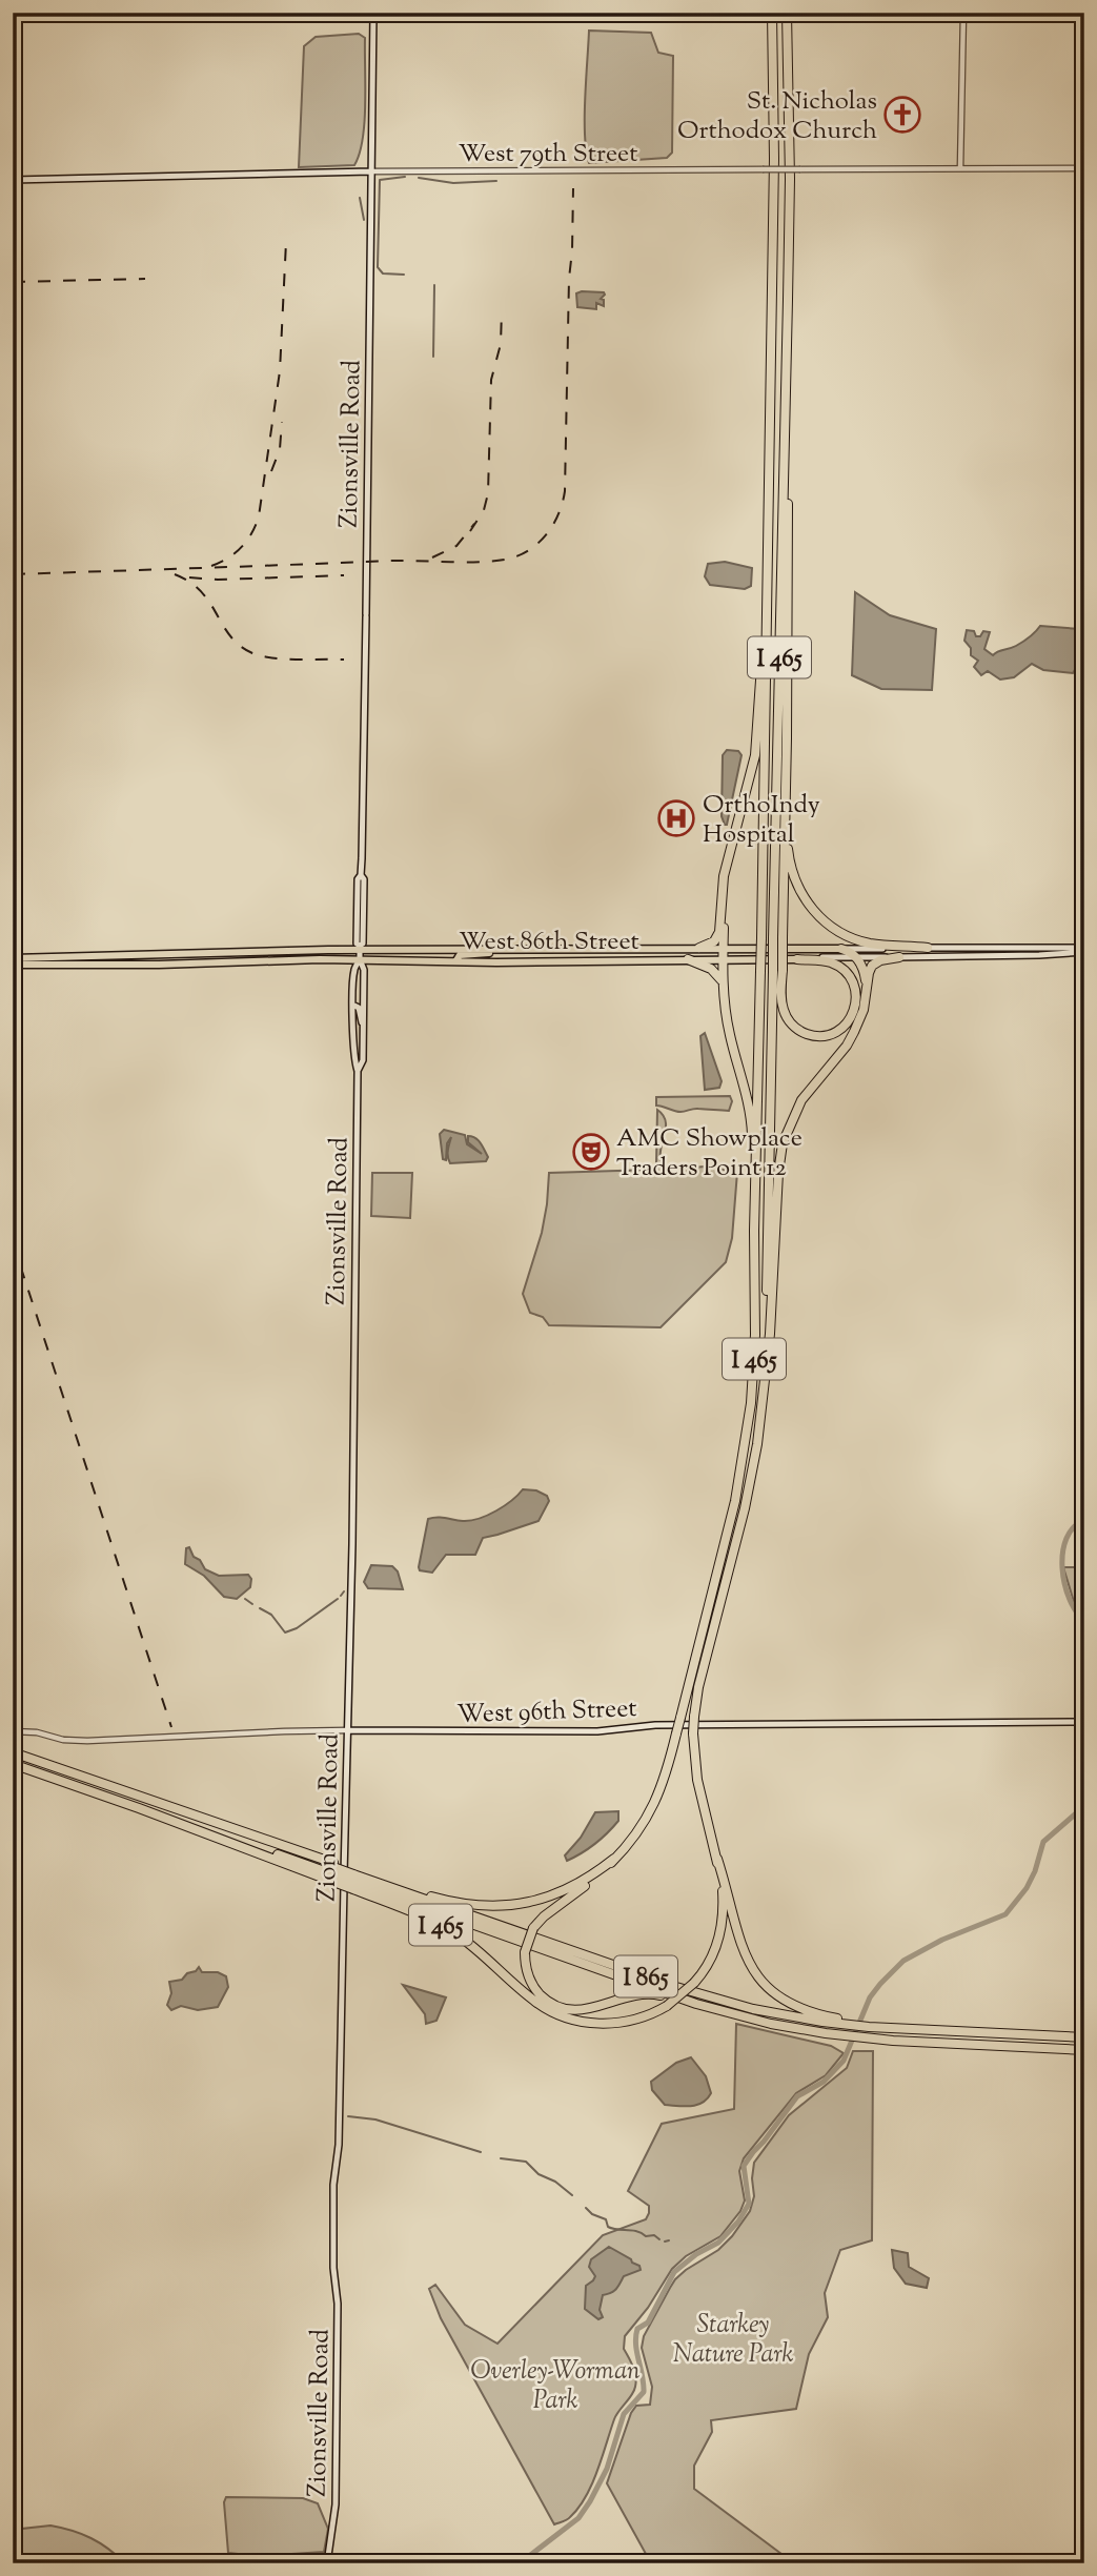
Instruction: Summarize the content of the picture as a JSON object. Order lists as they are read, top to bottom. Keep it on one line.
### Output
{"streets":{"highway":["I 465","I 865"],"main road":["West 79th Street","Zionsville Road","West 86th Street","West 96th Street"]},"crossings":[["West 79th Street","Zionsville Road"],["Zionsville Road","West 86th Street"],["Zionsville Road","West 96th Street"],["I 465","I 865"]],"parks":["Starkey Nature Park","Overley-Worman Park"],"places":{"church":["St. Nicholas Orthodox Church"],"hospital":["OrthoIndy Hospital"],"theatre":["AMC Showplace Traders Point 12"]}}
